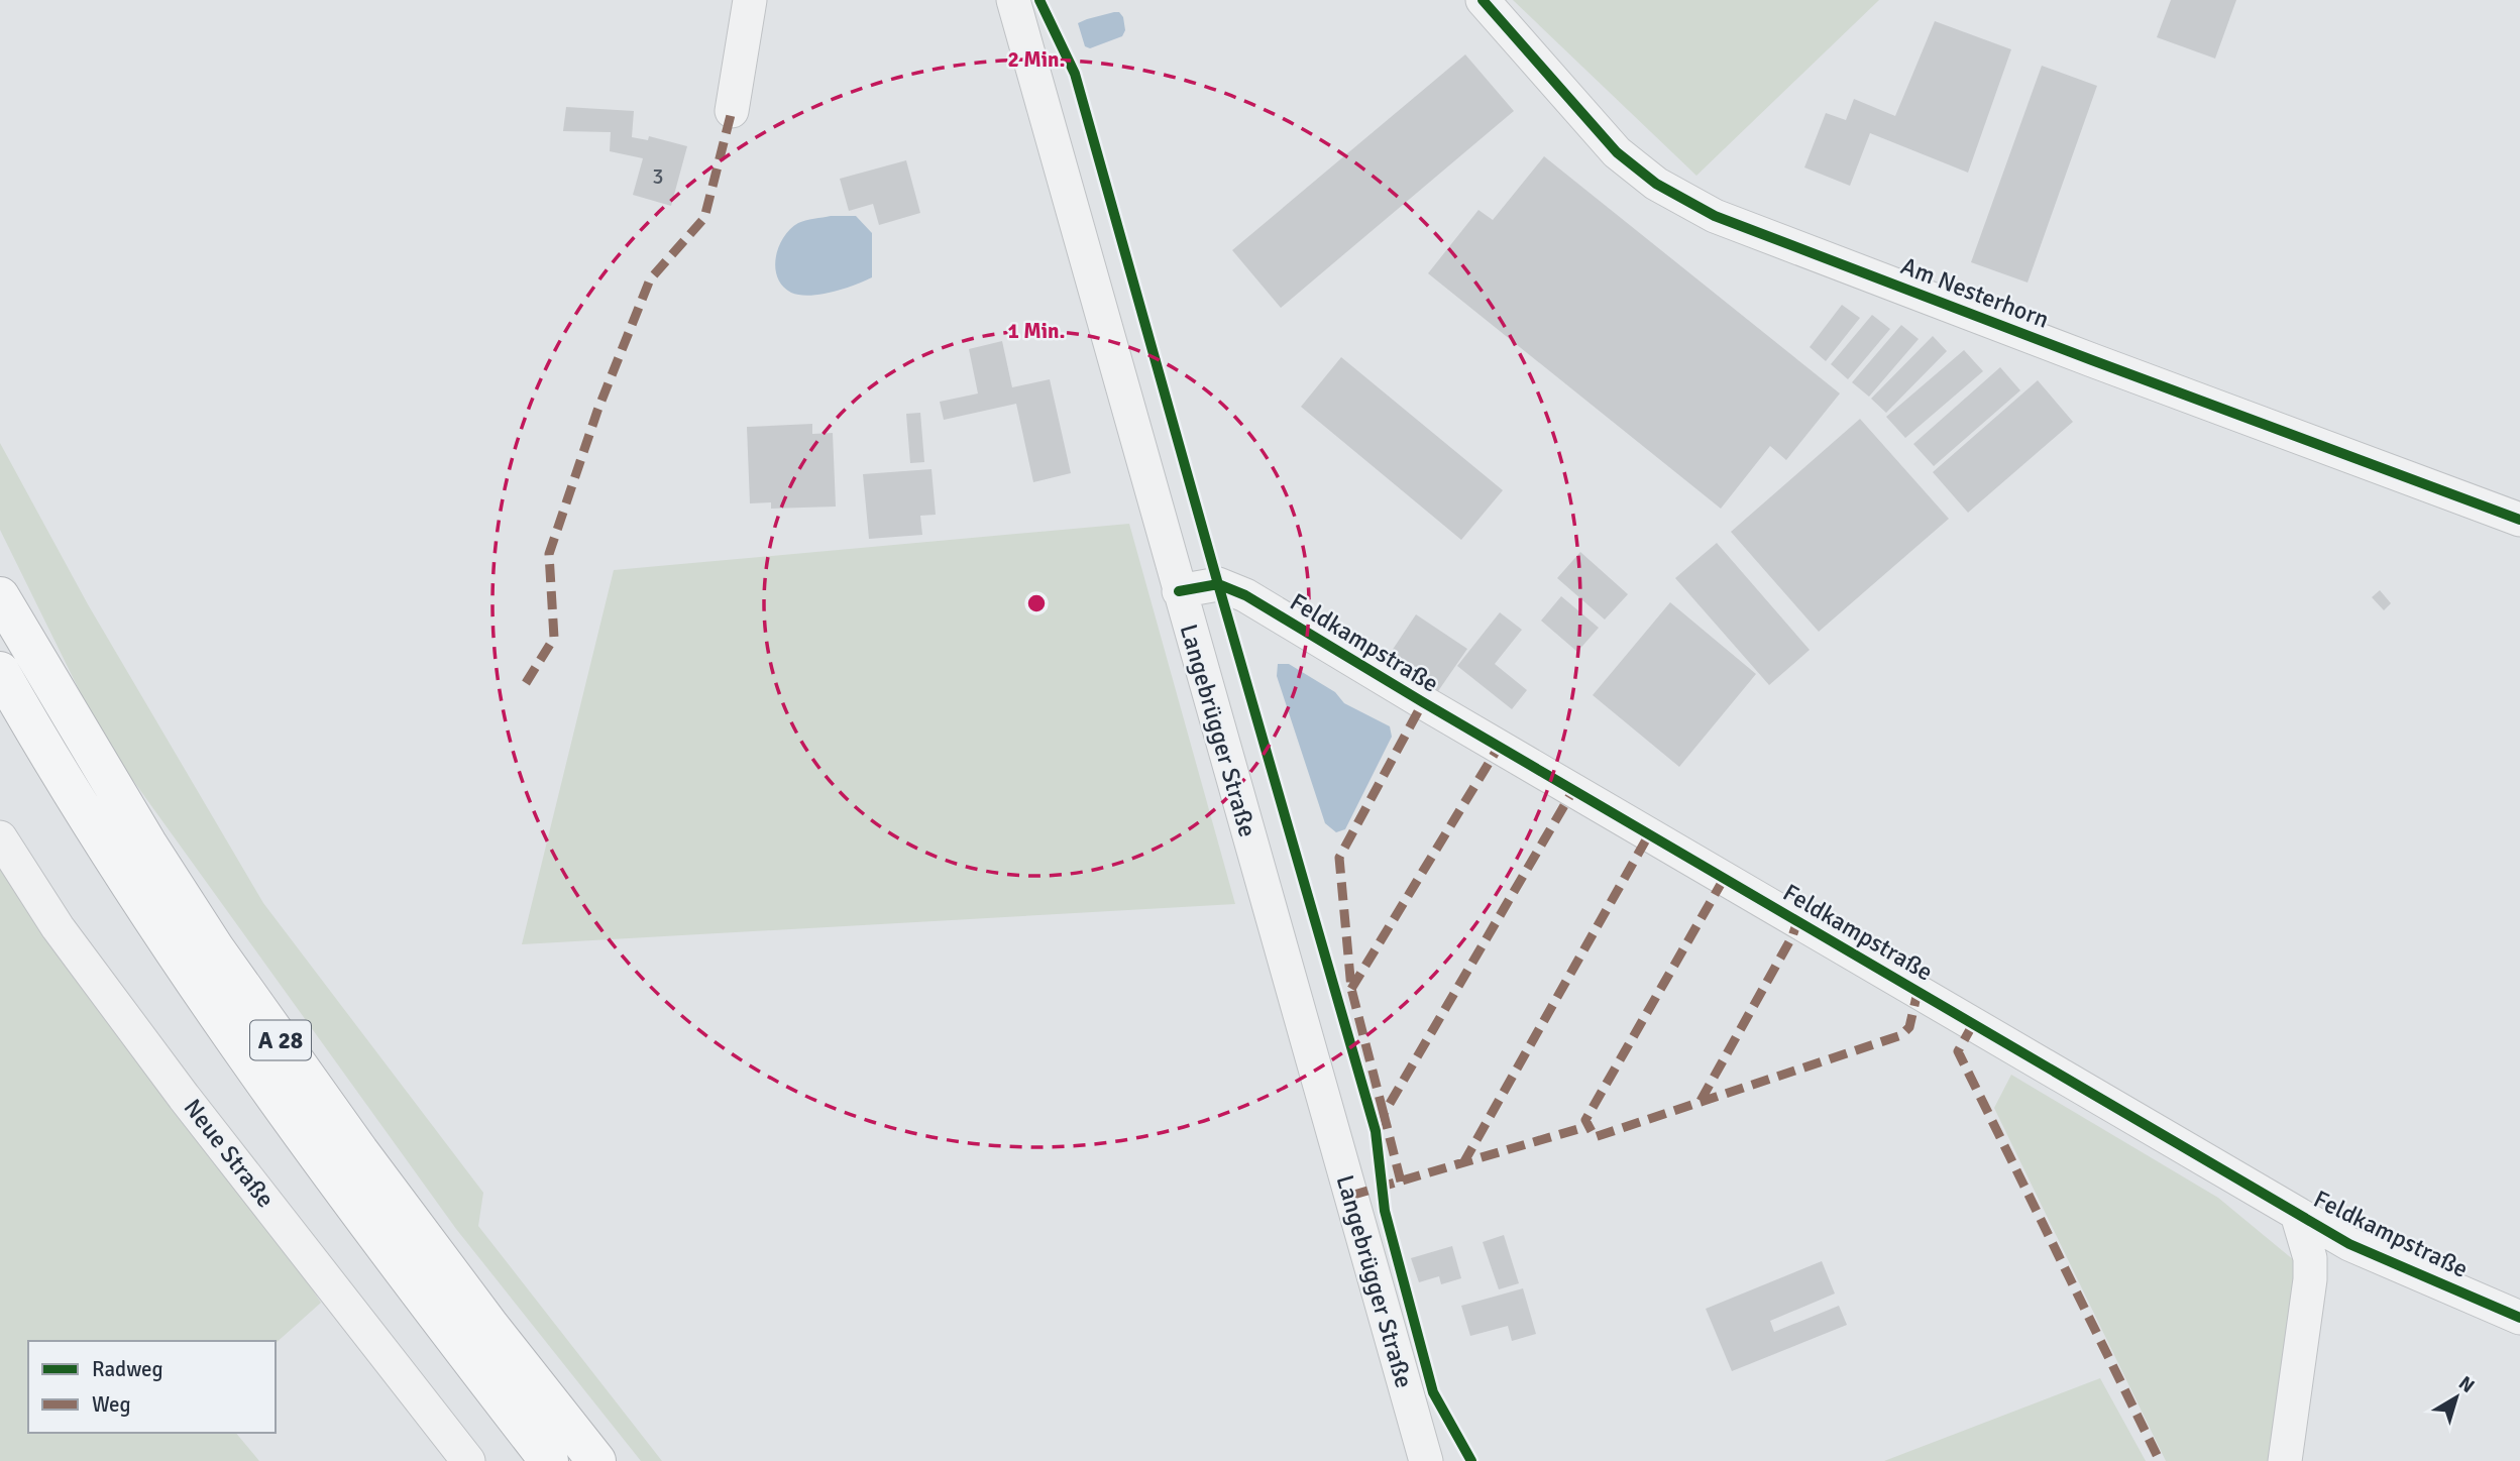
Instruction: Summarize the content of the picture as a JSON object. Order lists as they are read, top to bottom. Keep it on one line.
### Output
{"streets":{"highway":["A 28"],"street":["Am Nesterhorn","Feldkampstraße","Langebrügger Straße","Neue Straße"]},"crossings":[["Feldkampstraße","Langebrügger Straße"]],"house_numbers":["3"],"legend":["Radweg","Weg"],"north":"top right","rings":["2 Min.","1 Min."]}
